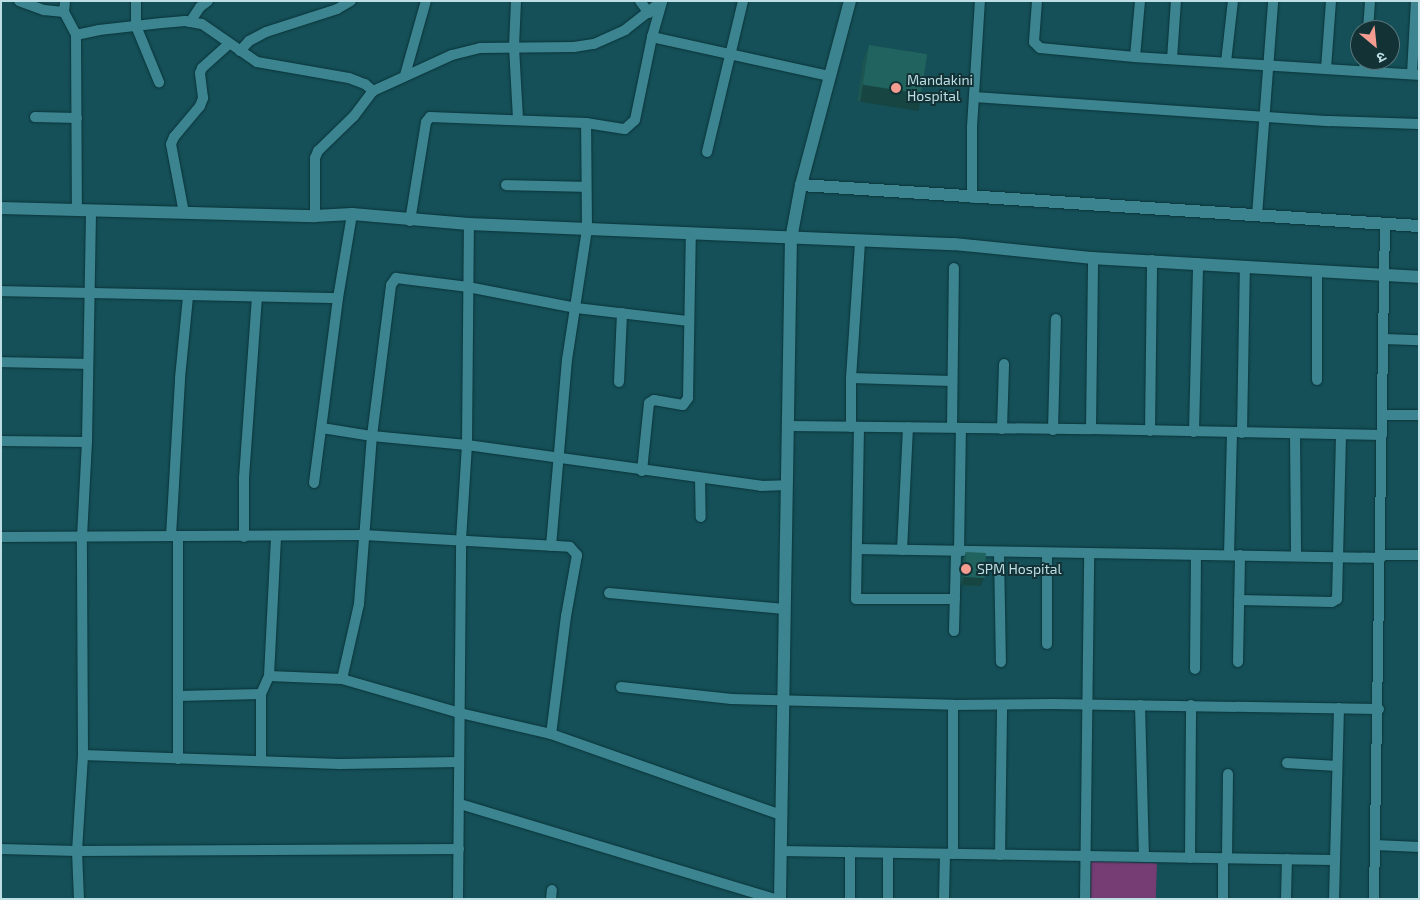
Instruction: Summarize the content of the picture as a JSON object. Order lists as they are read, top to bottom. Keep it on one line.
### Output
{"places":["Mandakini Hospital","SPM Hospital"],"north":"bottom right"}
